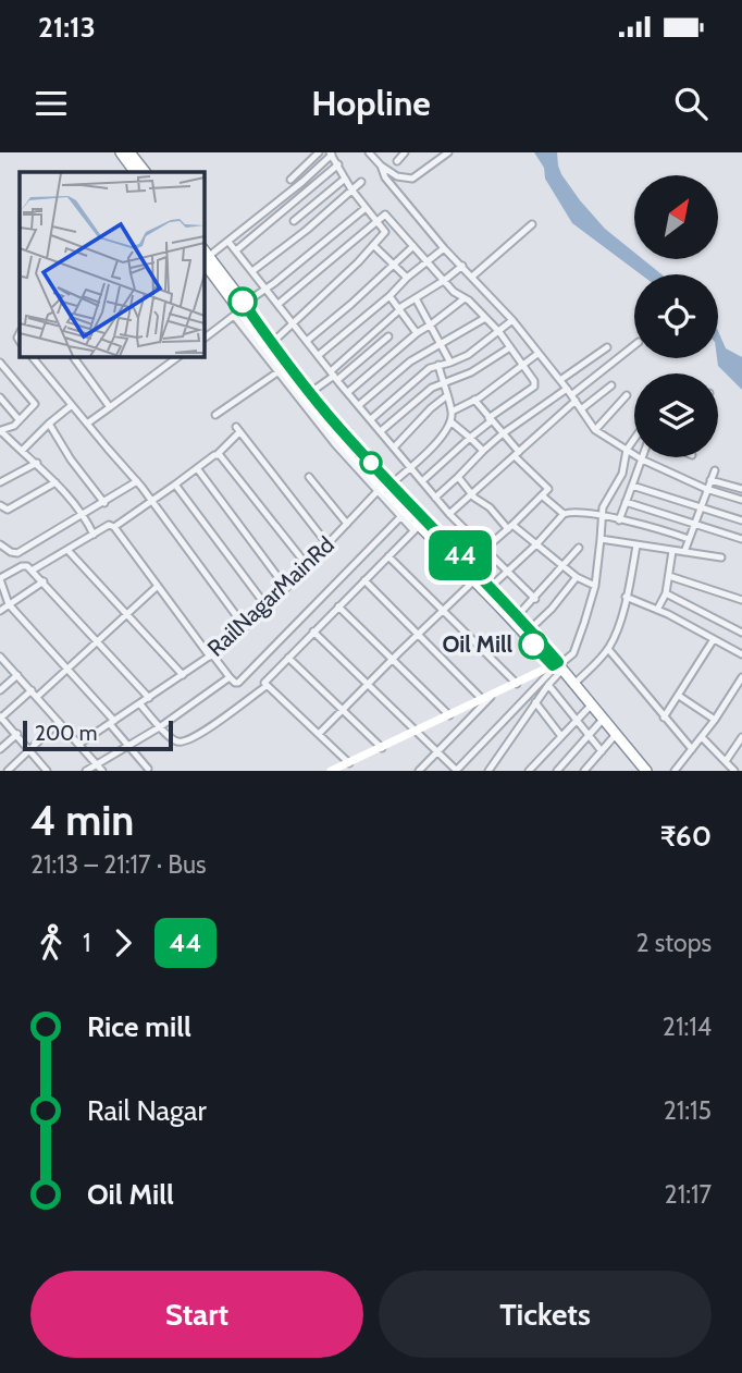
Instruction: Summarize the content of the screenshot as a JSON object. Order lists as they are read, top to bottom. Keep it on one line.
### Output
{"streets":{"street":["RailNagarMainRd"]},"places":["Oil Mill"],"lines":["bus line 44"],"scale_bar":"200 m","north":"top right","page":{"status":"21:13","header":"Hopline","on_map":"44","scale":"200 m","heading":["4 min","21:13 – 21:17 · Bus","₹60"],"legs":["1","44","2 stops"],"list":[{"name":"Rice mill","value":"21:14"},{"name":"Rail Nagar","value":"21:15"},{"name":"Oil Mill","value":"21:17"}],"buttons":["Start","Tickets"]}}
